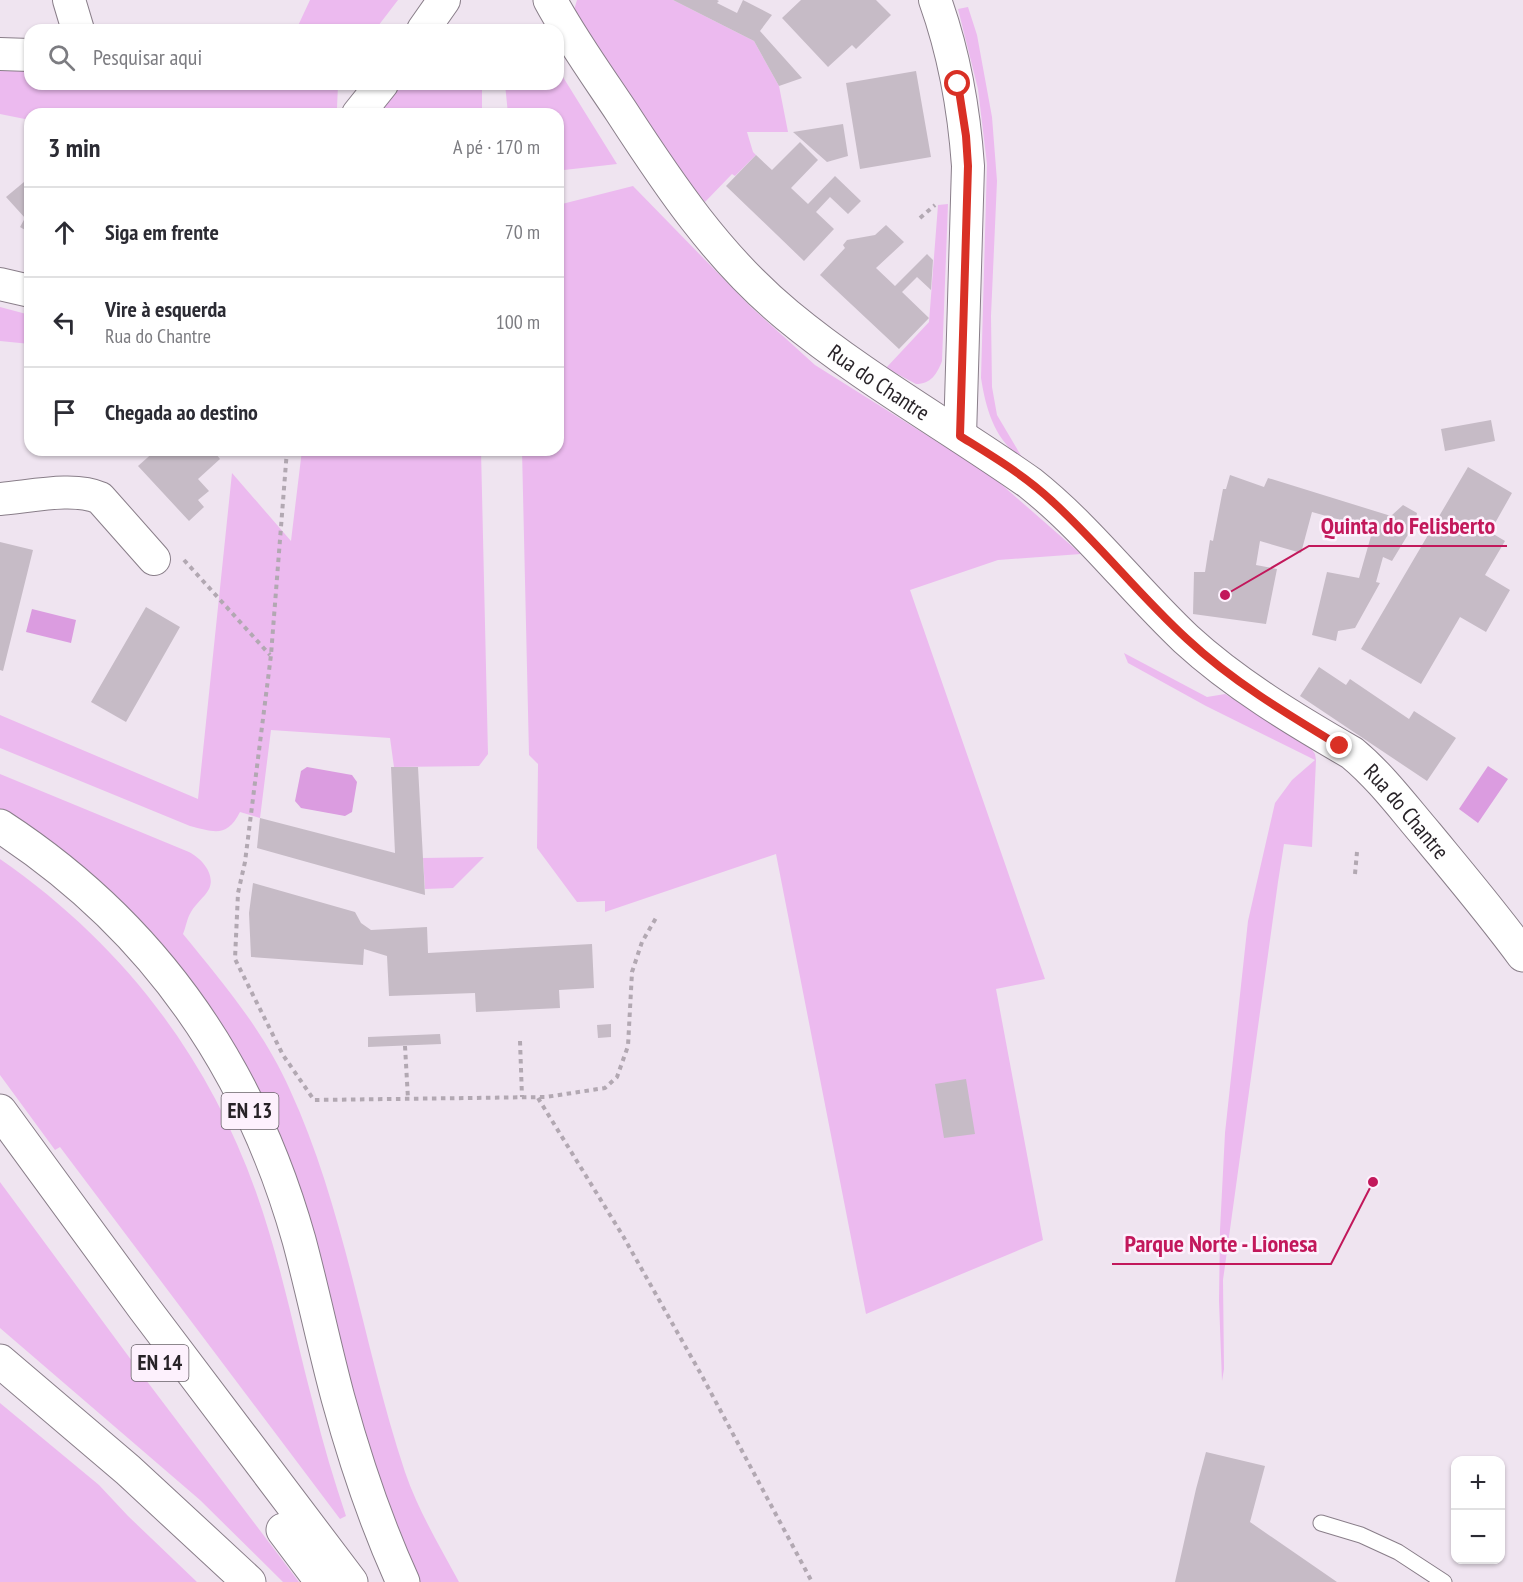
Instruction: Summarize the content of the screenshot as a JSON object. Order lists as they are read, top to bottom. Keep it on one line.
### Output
{"streets":{"main road":["Rua do Chantre","EN 13","EN 14"]},"places":["Quinta do Felisberto","Parque Norte - Lionesa"],"page":{"search":"Pesquisar aqui","heading":["3 min","A pé · 170 m"],"list":[["Siga em frente","70 m"],["Vire à esquerda","Rua do Chantre","100 m"],"Chegada ao destino"],"map_buttons":["+","−"]}}
